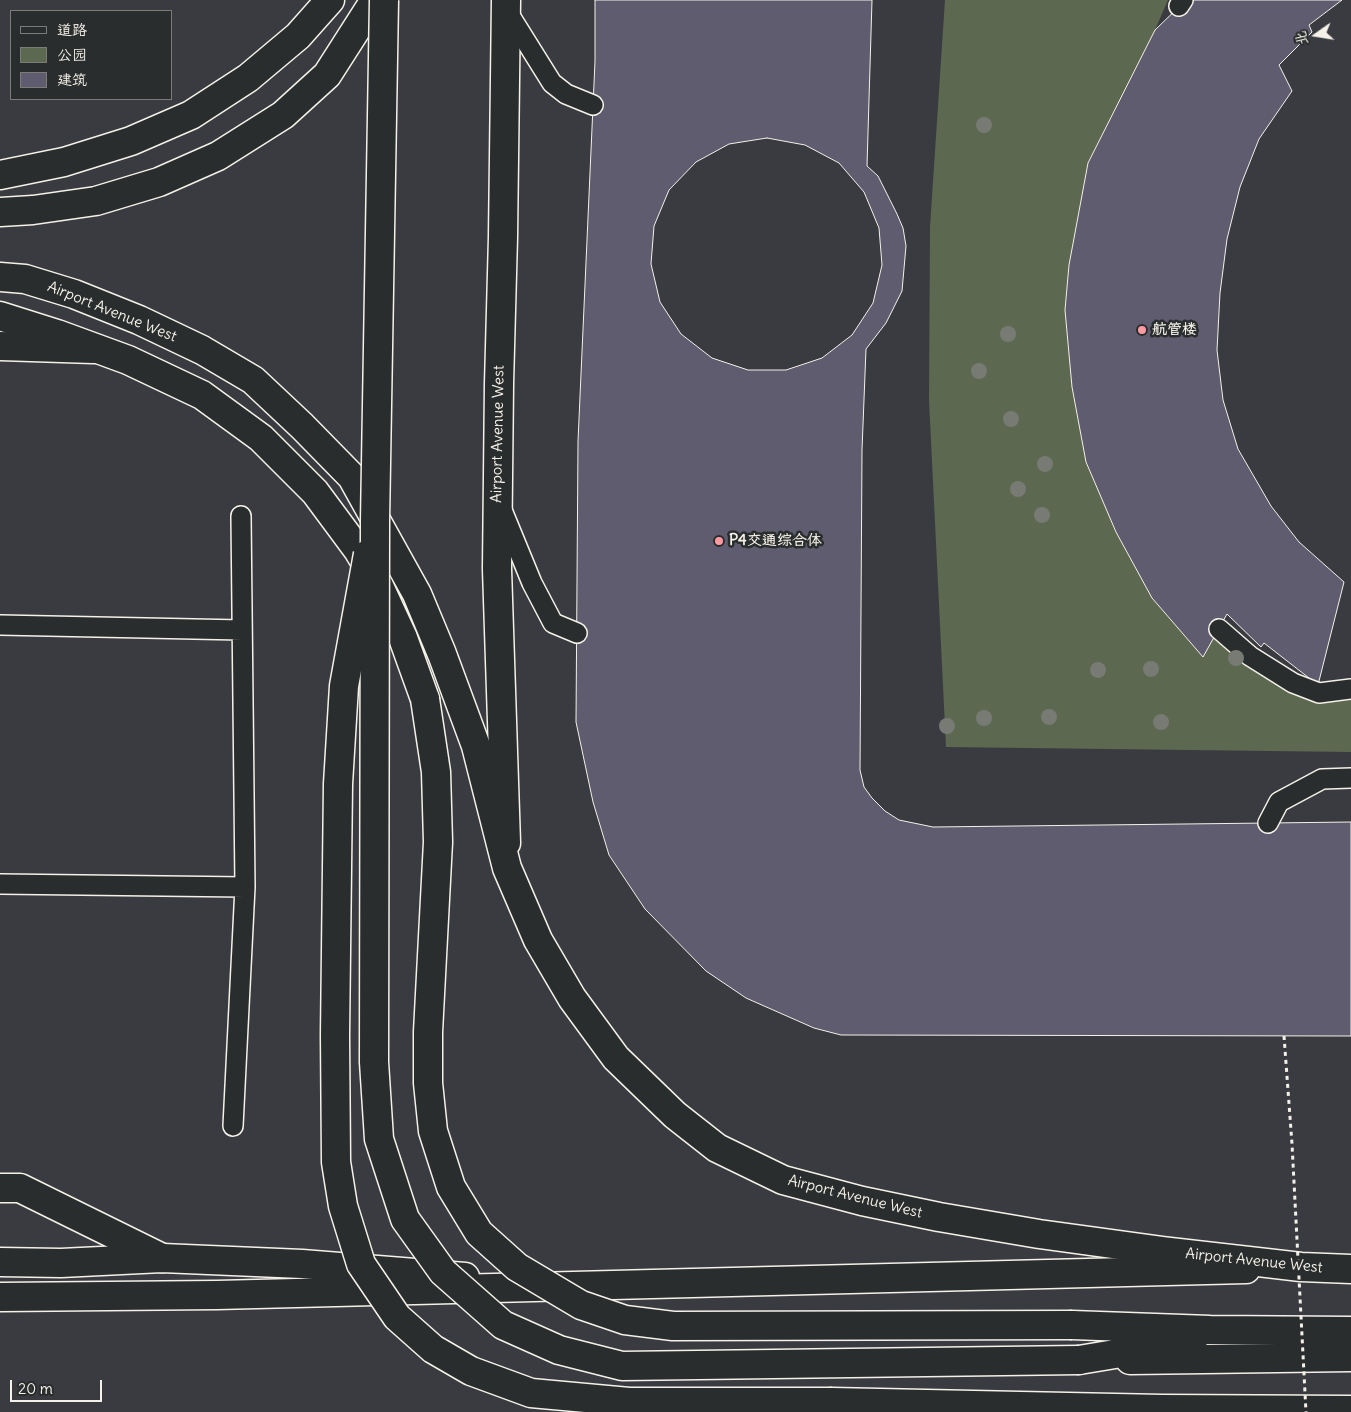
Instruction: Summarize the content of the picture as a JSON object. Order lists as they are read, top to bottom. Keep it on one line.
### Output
{"streets":{"main road":["Airport Avenue West"]},"places":["航管楼","P4交通综合体"],"legend":["道路","公园","建筑"],"scale_bar":"20 m","north":"left"}
